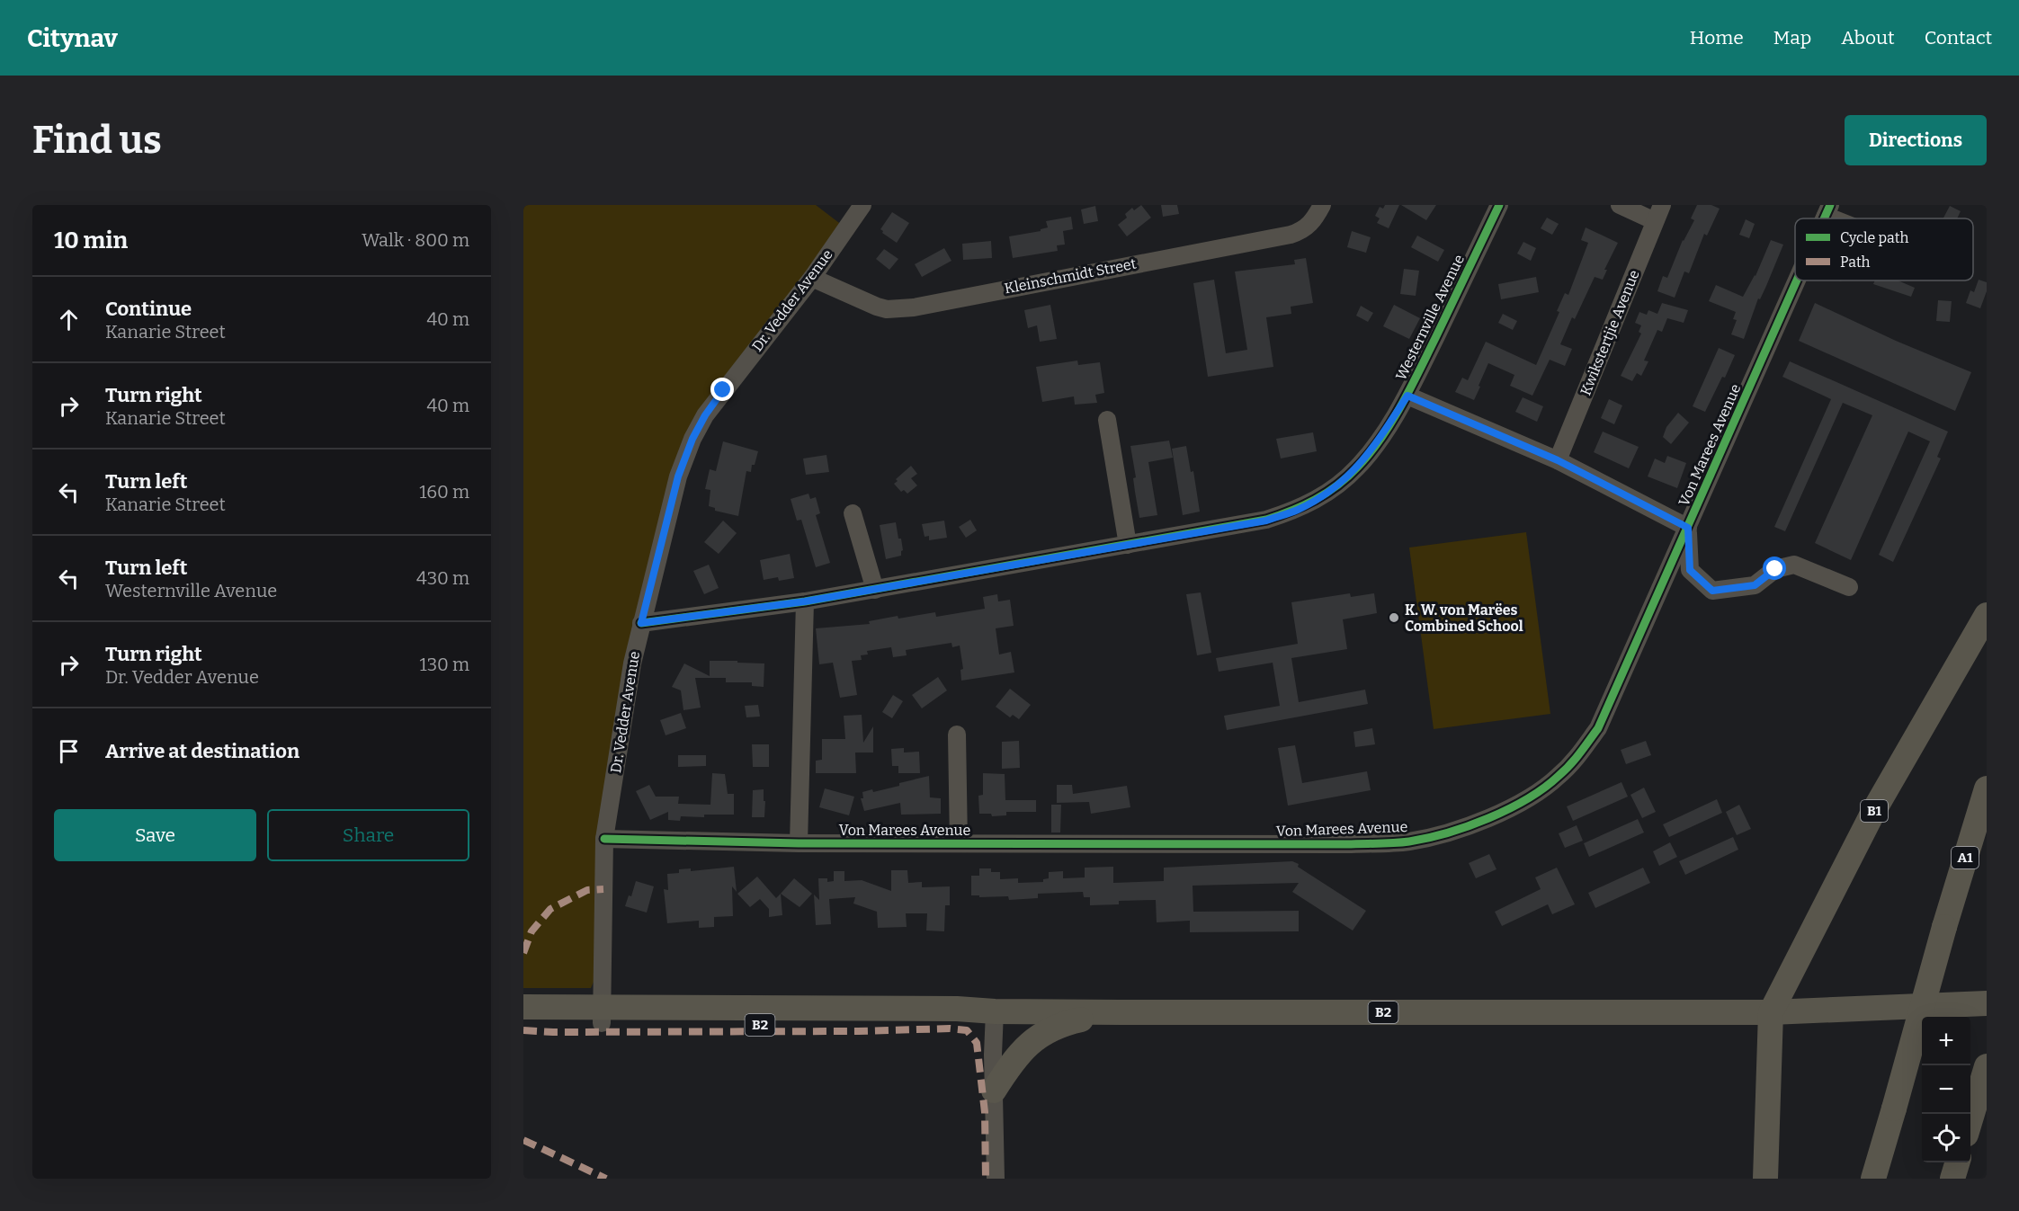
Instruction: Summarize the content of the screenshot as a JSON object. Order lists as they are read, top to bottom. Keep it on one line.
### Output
{"streets":{"highway":["B1","A1","B2"],"street":["Kleinschmidt Street","Dr. Vedder Avenue","Westernville Avenue","Kwikstertjie Avenue","Von Marees Avenue"]},"crossings":[["Kleinschmidt Street","Dr. Vedder Avenue"],["Dr. Vedder Avenue","Westernville Avenue"],["Dr. Vedder Avenue","Von Marees Avenue"],["Dr. Vedder Avenue","B2"],["B1","B2"]],"places":["K. W. von Marëes Combined School"],"legend":["Cycle path","Path"],"page":{"header":"Citynav","nav":["Home","Map","About","Contact"],"buttons":["Directions",["Save","Share"]],"title":"Find us","heading":["10 min","Walk · 800 m"],"list":[["Continue","Kanarie Street","40 m"],["Turn right","Kanarie Street","40 m"],["Turn left","Kanarie Street","160 m"],["Turn left","Westernville Avenue","430 m"],["Turn right","Dr. Vedder Avenue","130 m"],"Arrive at destination"],"map_buttons":["+","−"]}}
